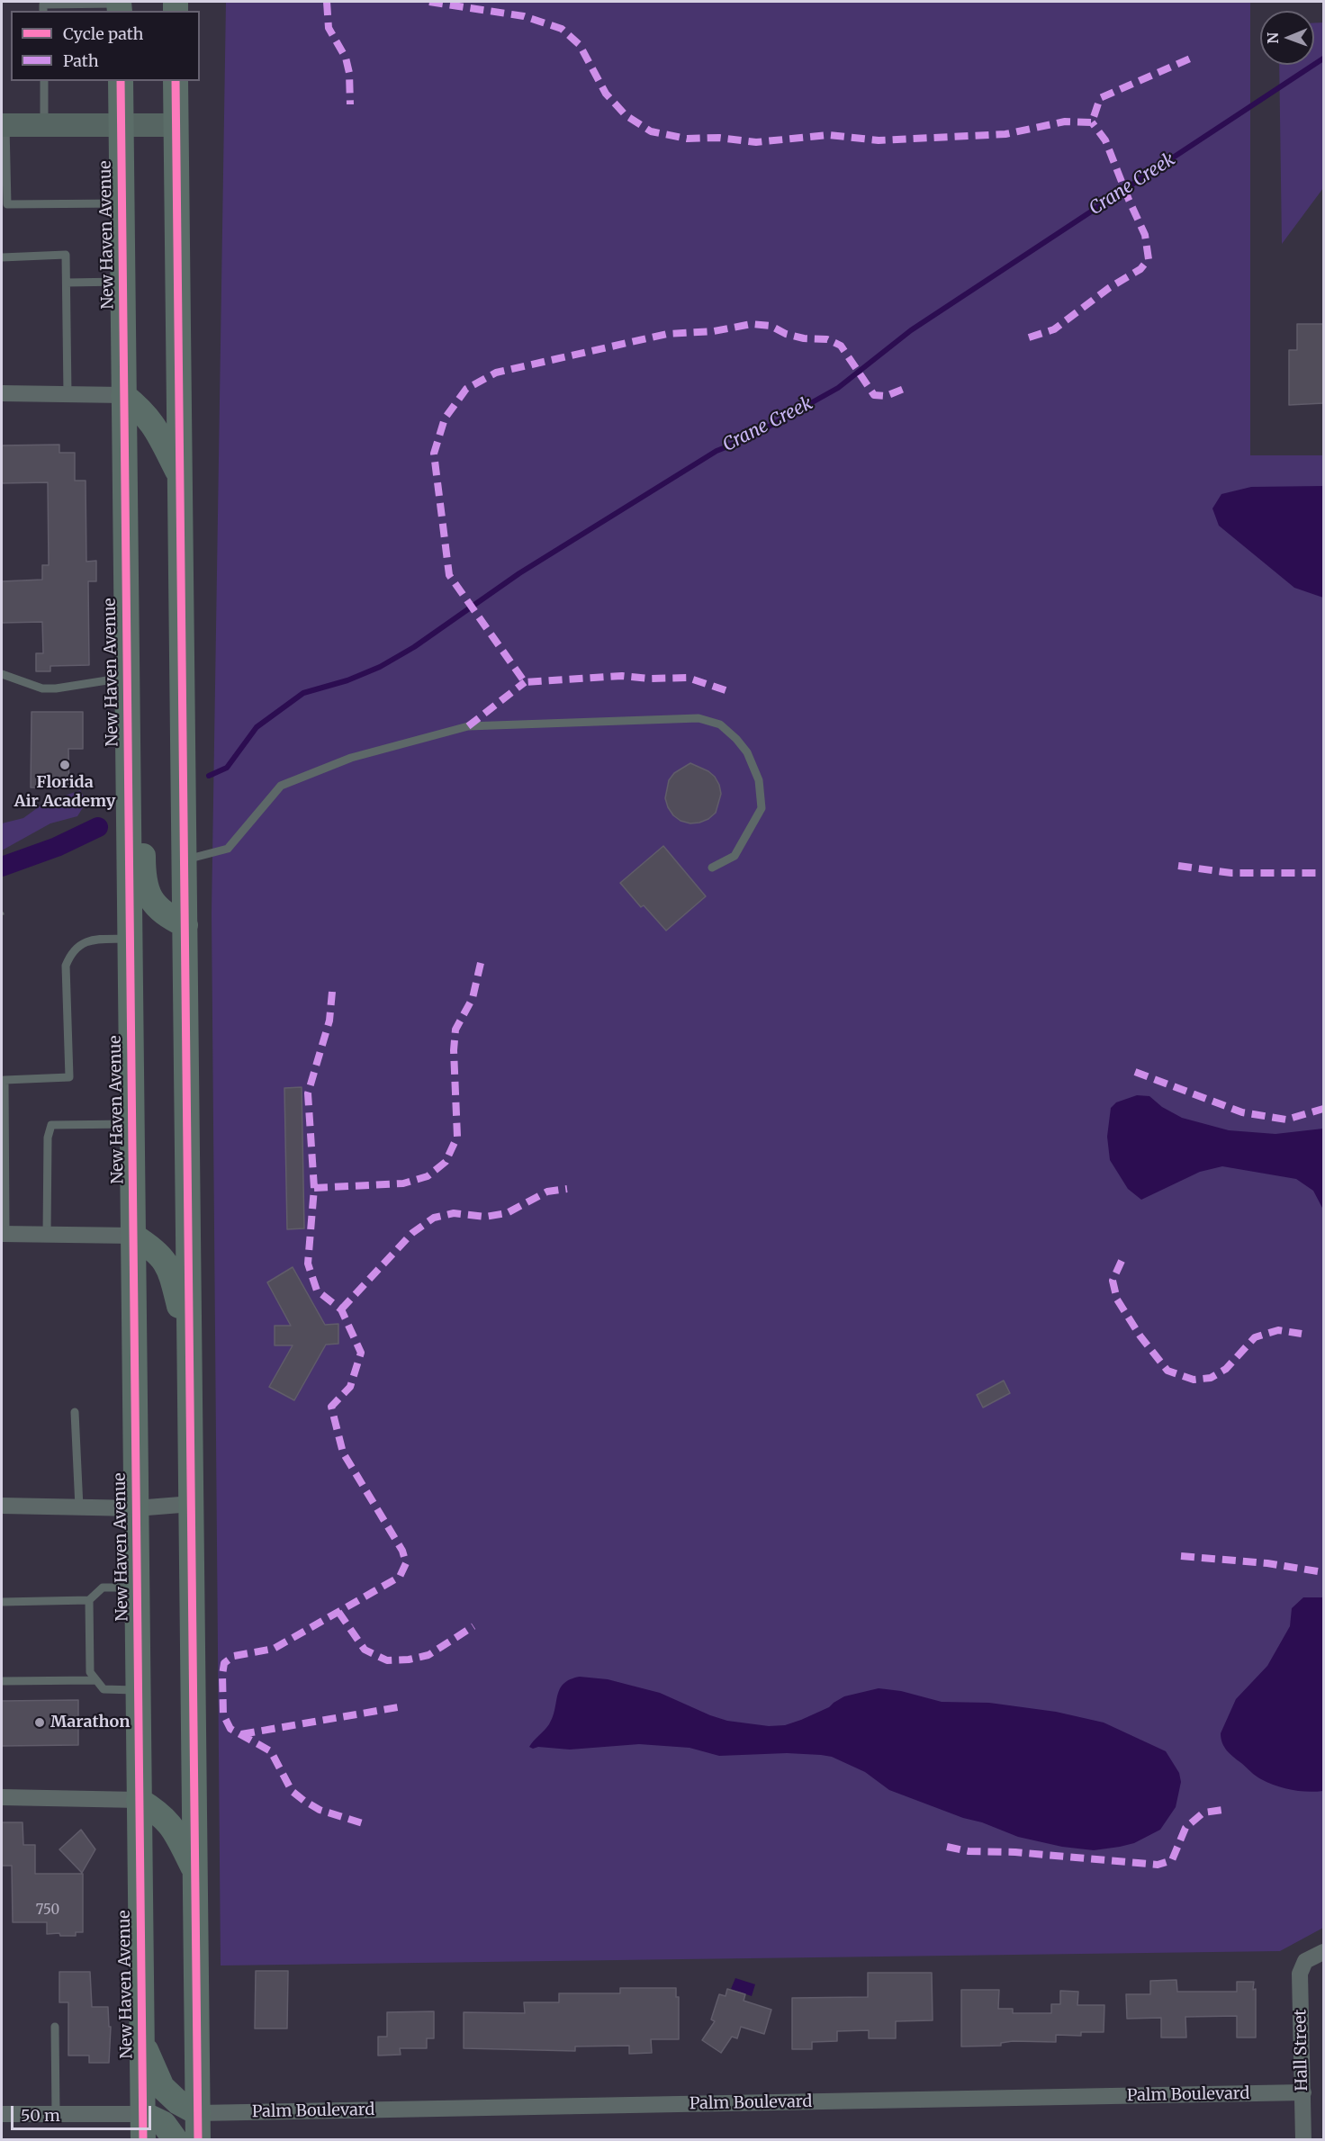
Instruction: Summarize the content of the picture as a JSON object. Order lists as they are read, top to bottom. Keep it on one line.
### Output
{"streets":{"main road":["New Haven Avenue"],"street":["Hall Street","Palm Boulevard"]},"crossings":[["Hall Street","Palm Boulevard"]],"water":["Crane Creek"],"places":["Florida Air Academy","Marathon"],"house_numbers":["750"],"legend":["Cycle path","Path"],"scale_bar":"50 m","north":"left"}
